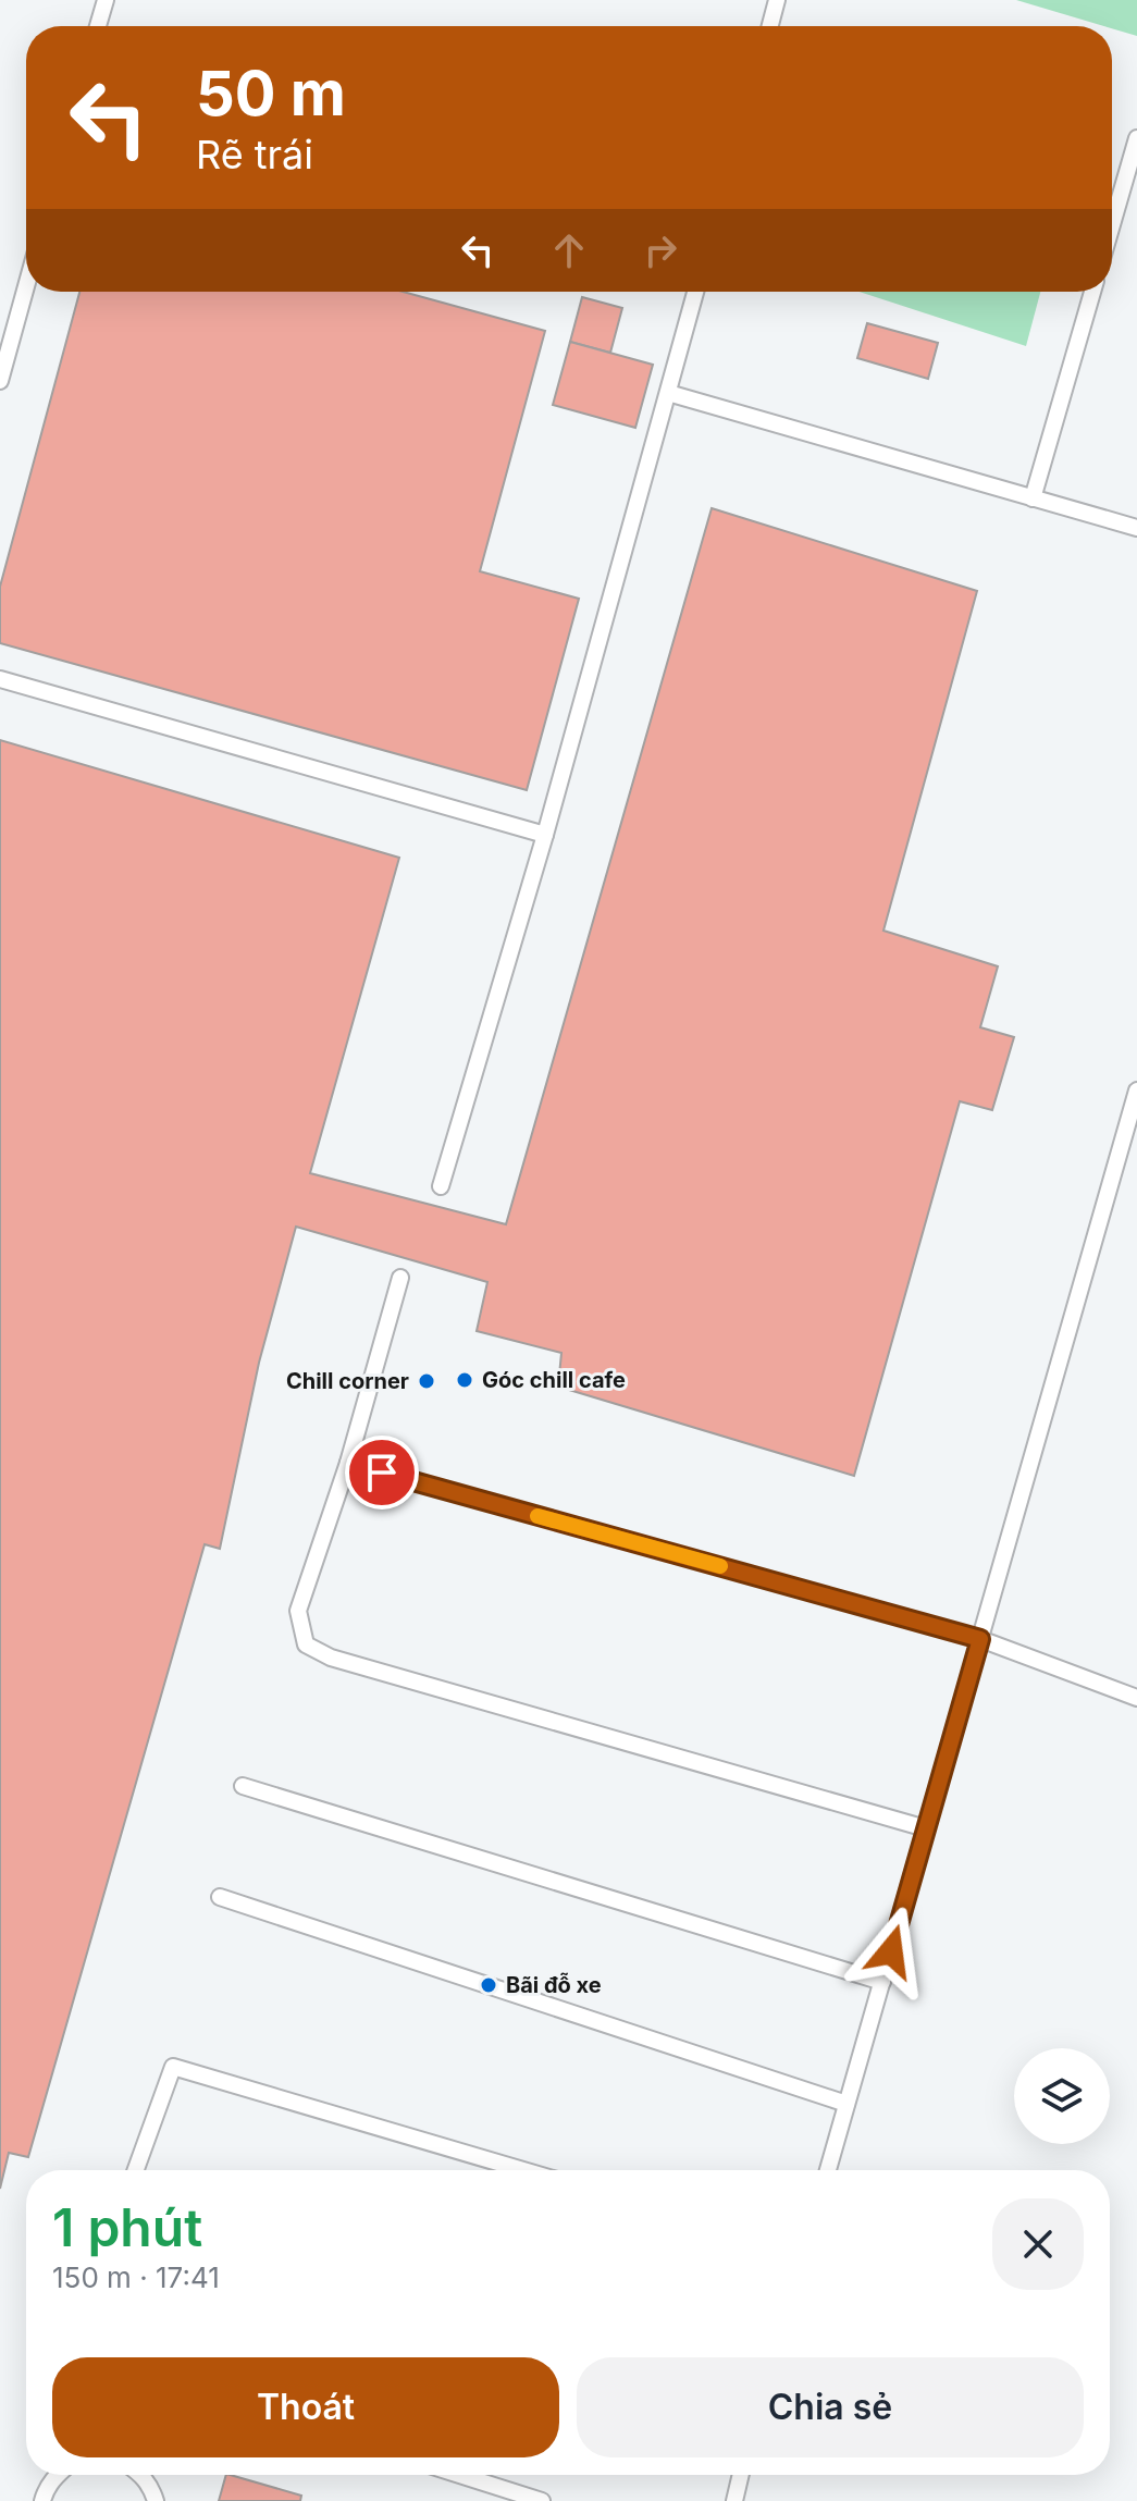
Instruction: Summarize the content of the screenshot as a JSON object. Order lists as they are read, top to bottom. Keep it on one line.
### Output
{"places":["Góc chill cafe","Chill corner","Bãi đỗ xe"],"page":{"turn":["50 m","Rẽ trái"],"heading":["1 phút","150 m · 17:41"],"buttons":["Thoát","Chia sẻ"]}}
